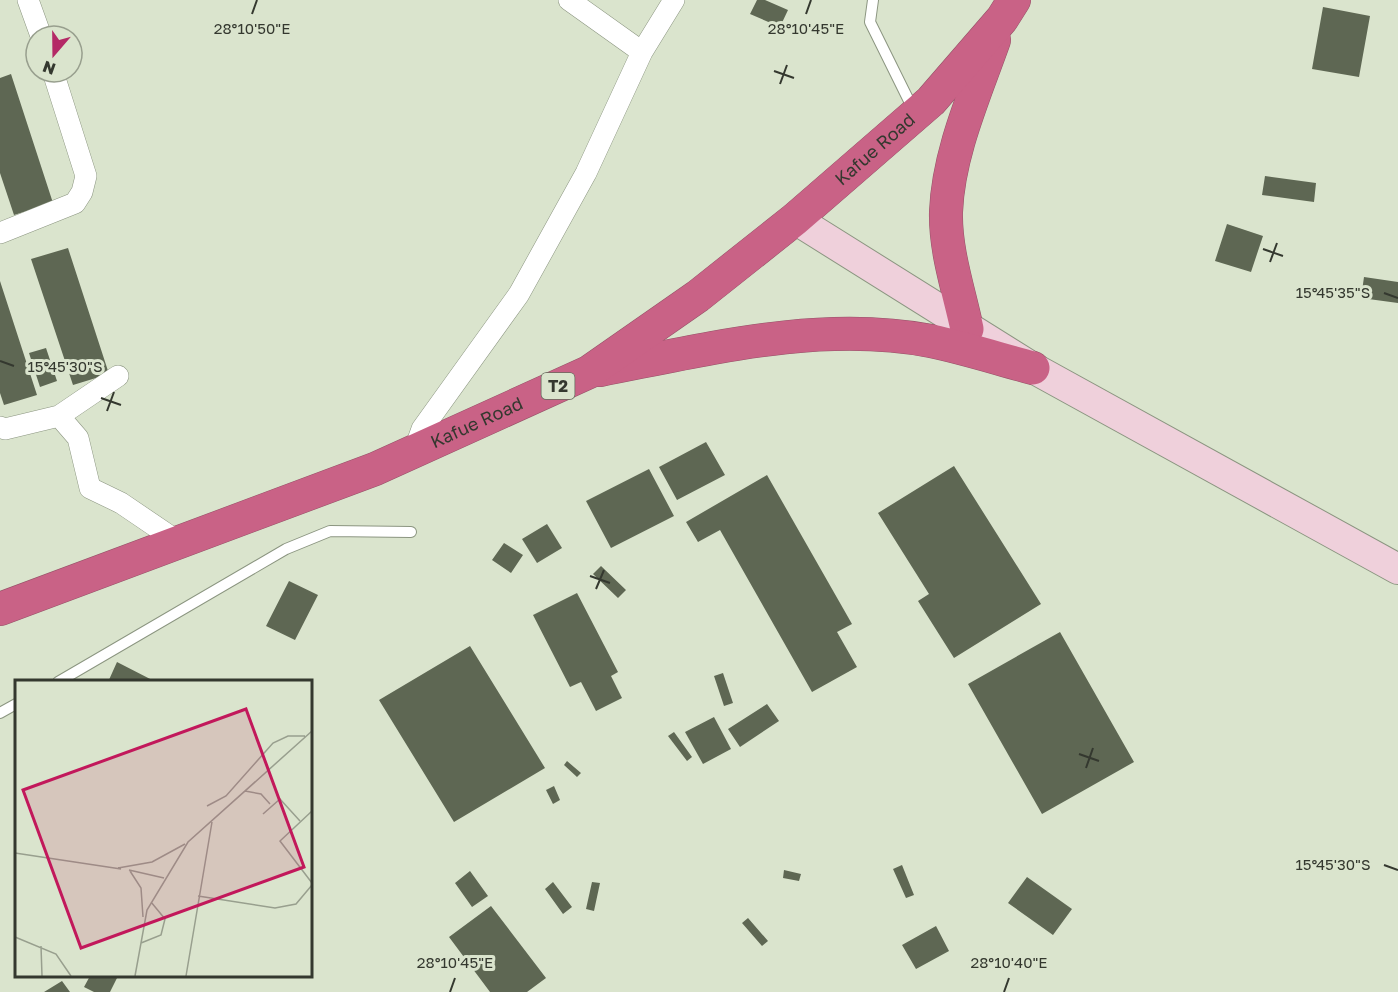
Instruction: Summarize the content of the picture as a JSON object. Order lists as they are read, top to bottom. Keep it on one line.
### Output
{"streets":{"highway":["Kafue Road","T2"]},"north":"bottom","coordinates":["28°10'50\"E","28°10'45\"E","15°45'35\"S","15°45'30\"S","28°10'40\"E"]}
